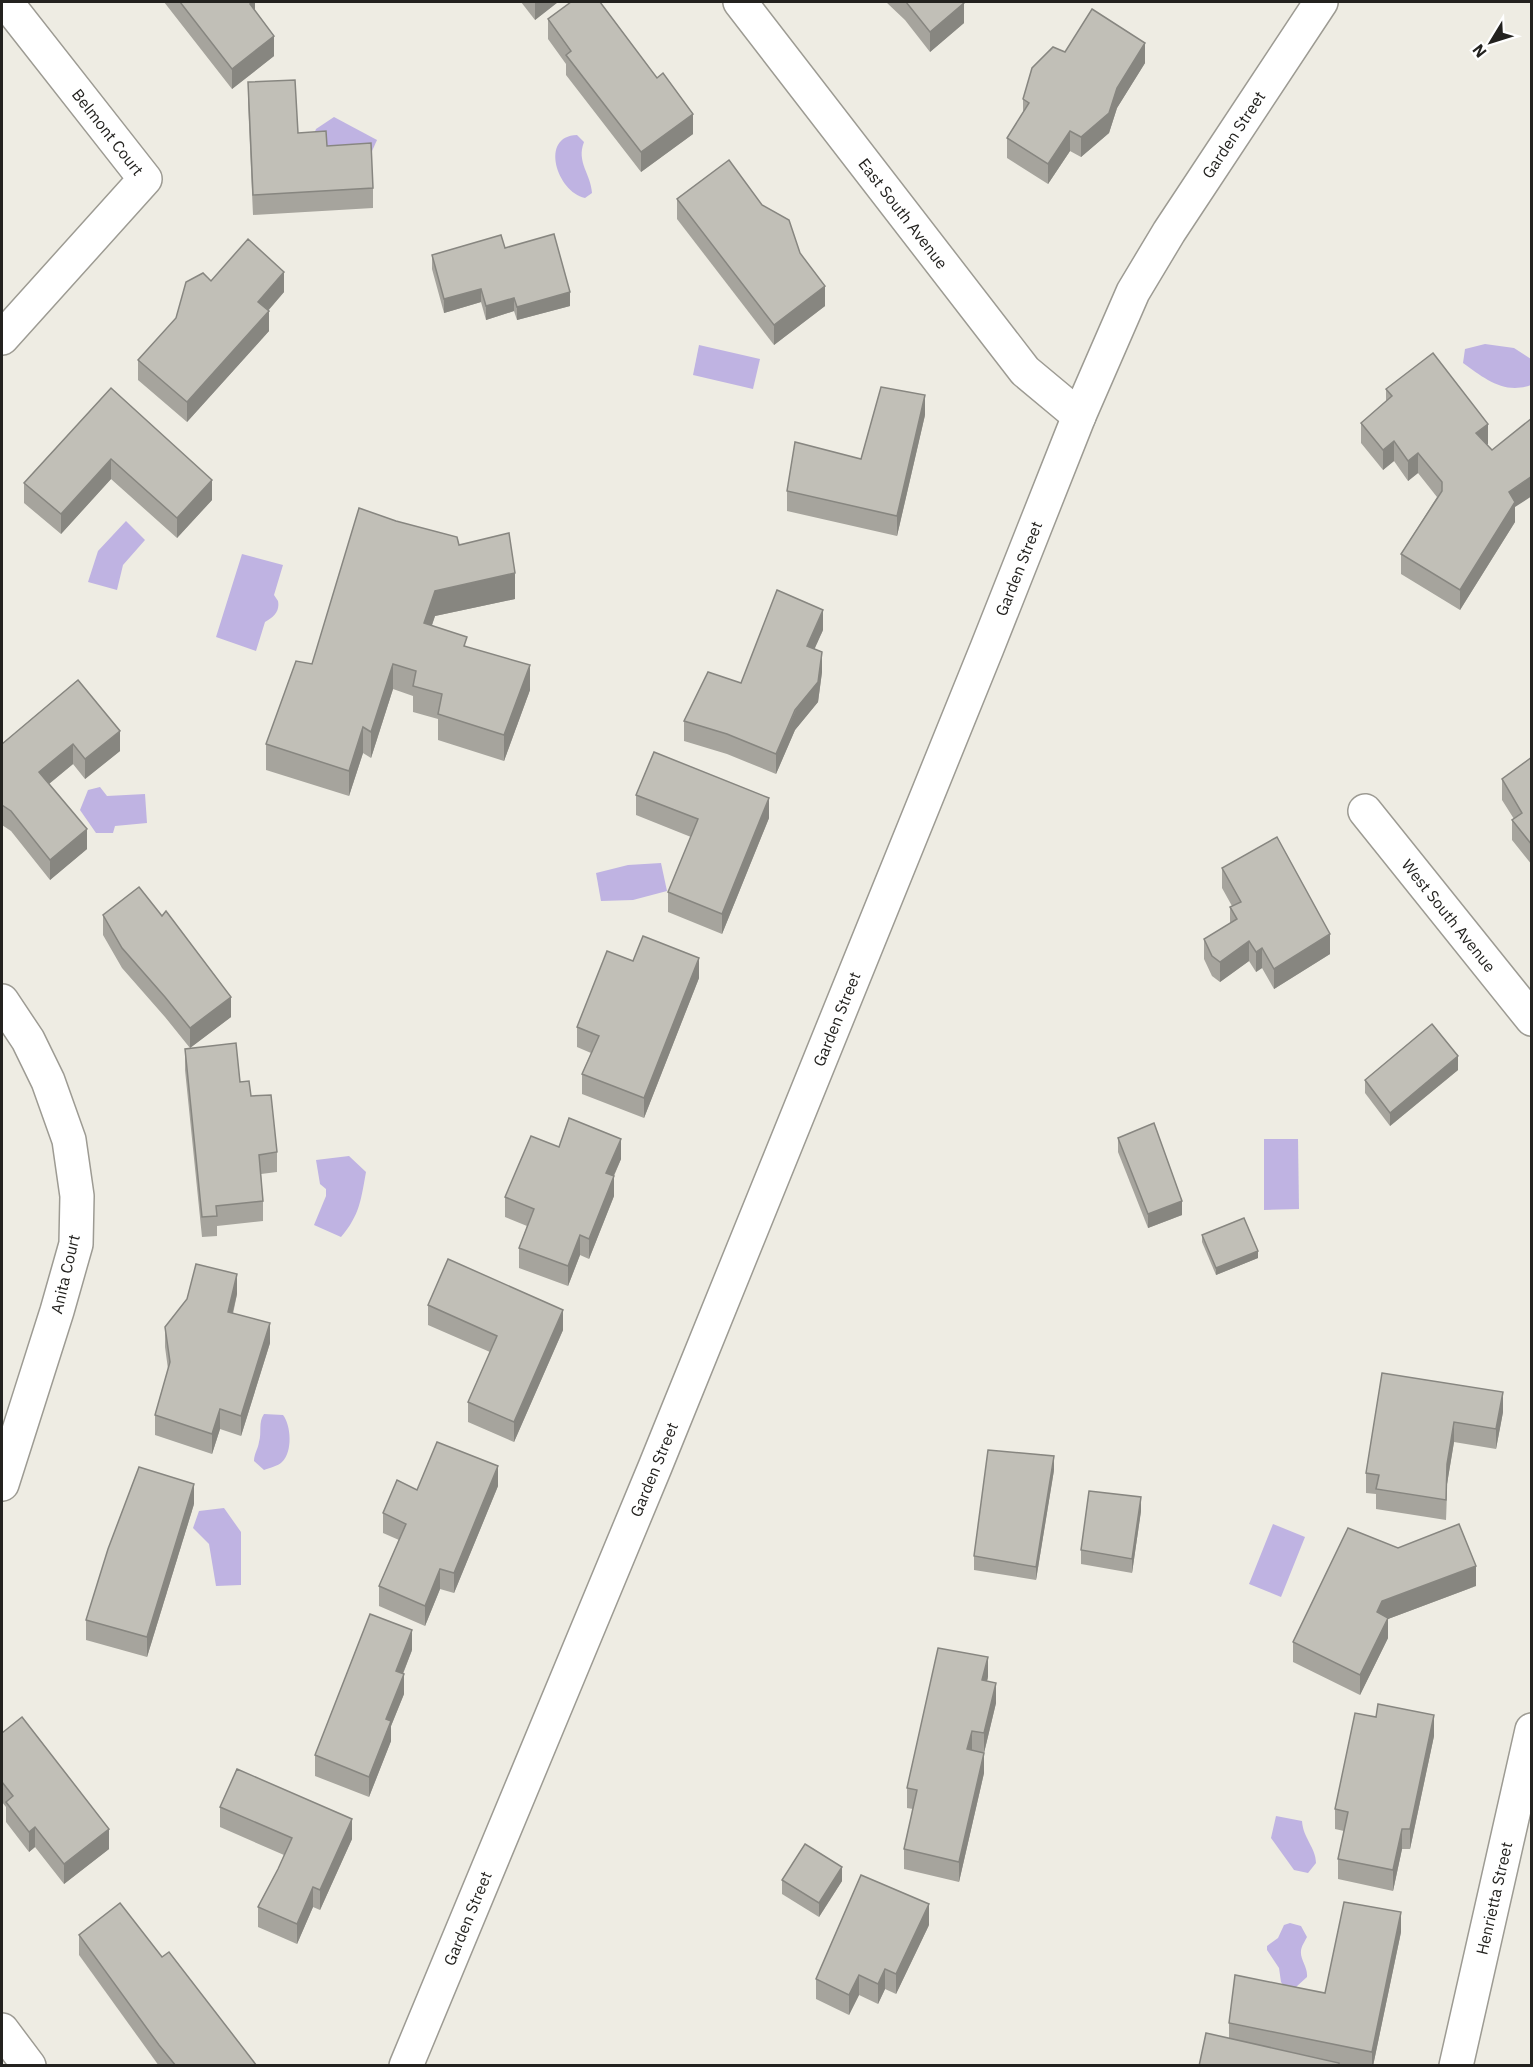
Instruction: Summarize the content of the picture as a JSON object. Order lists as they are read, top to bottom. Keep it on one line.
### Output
{"streets":{"street":["Belmont Court","Garden Street","East South Avenue","West South Avenue","Anita Court","Henrietta Street"]},"crossings":[["Garden Street","East South Avenue"]],"north":"bottom left"}
